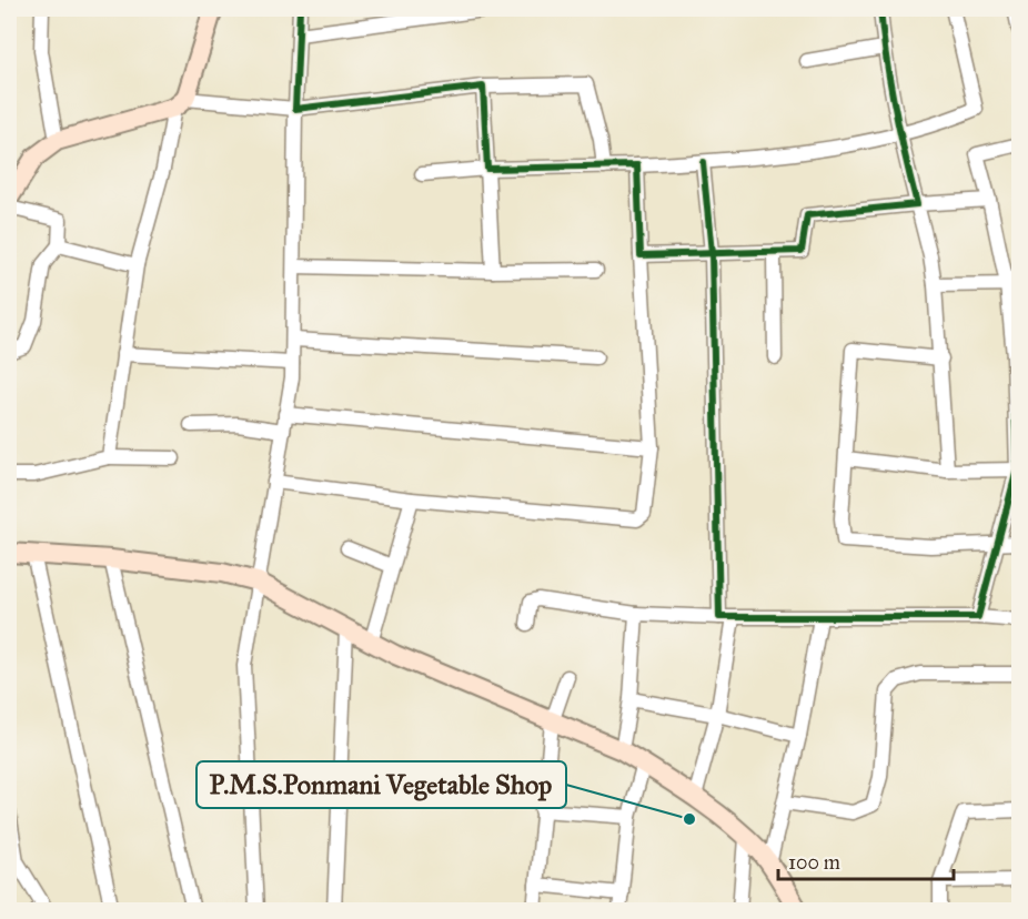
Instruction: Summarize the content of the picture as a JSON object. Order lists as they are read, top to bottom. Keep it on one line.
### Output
{"places":["P.M.S.Ponmani Vegetable Shop"],"scale_bar":"100 m"}
